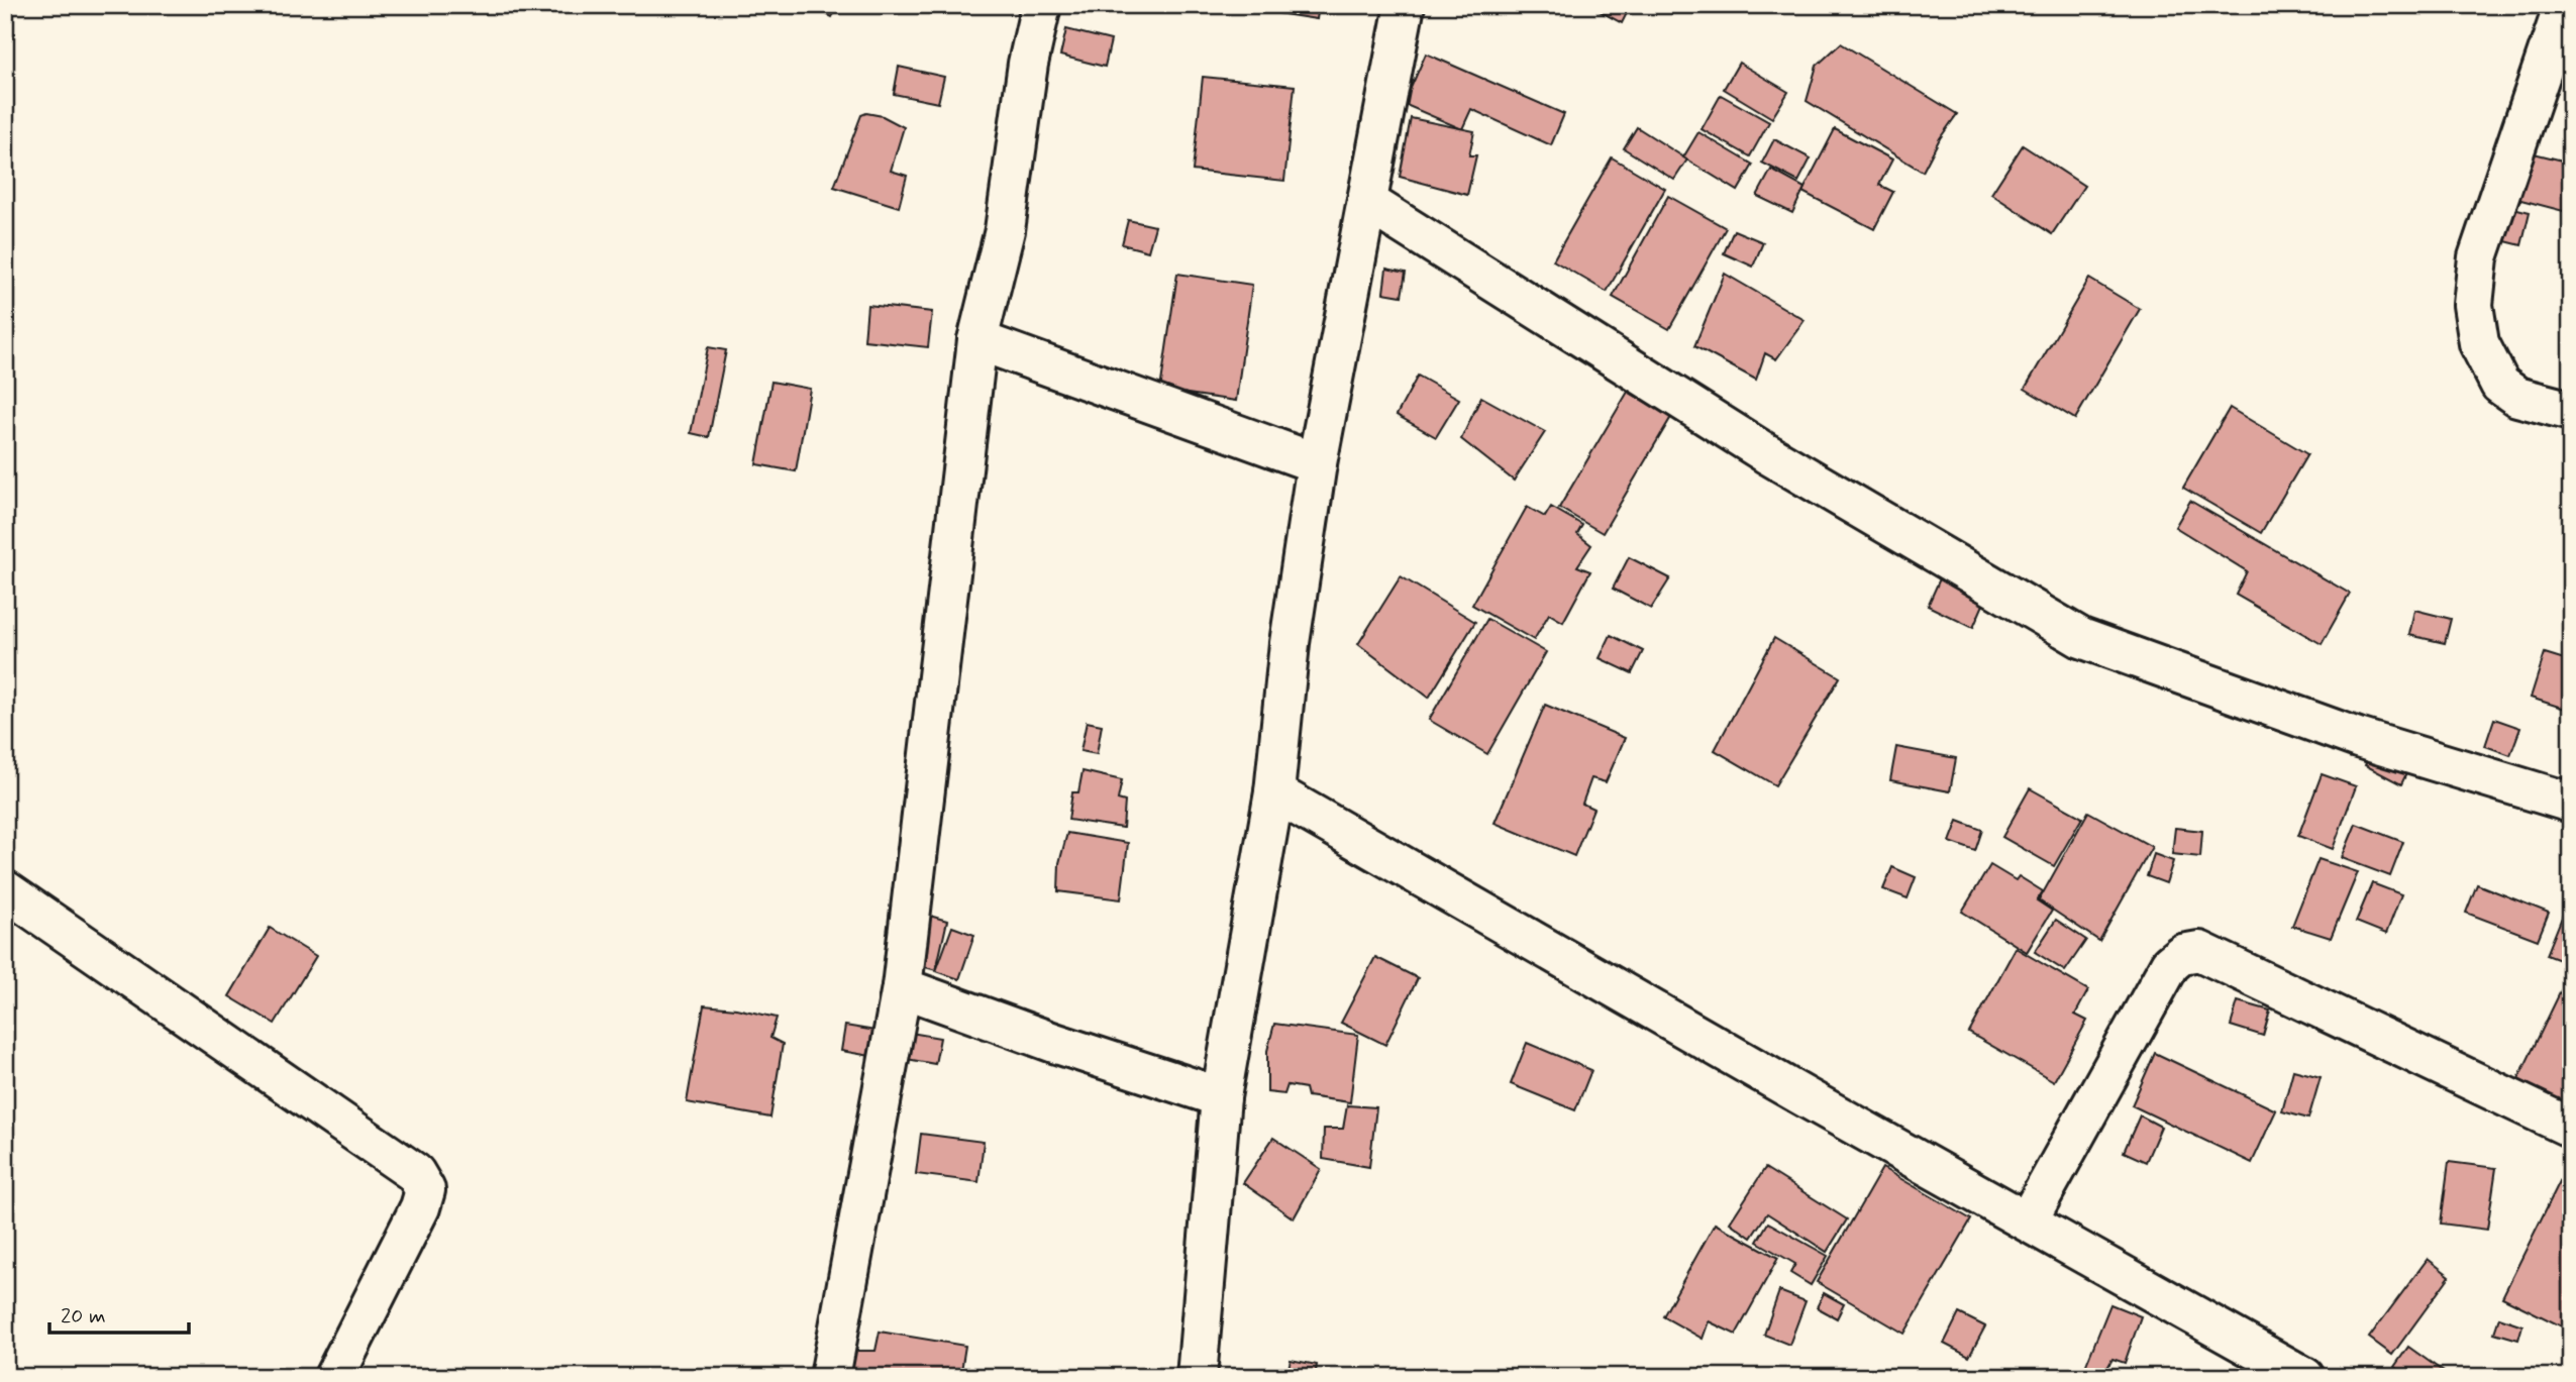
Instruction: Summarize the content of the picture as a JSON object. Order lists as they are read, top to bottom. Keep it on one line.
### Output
{"scale_bar":"20 m"}
